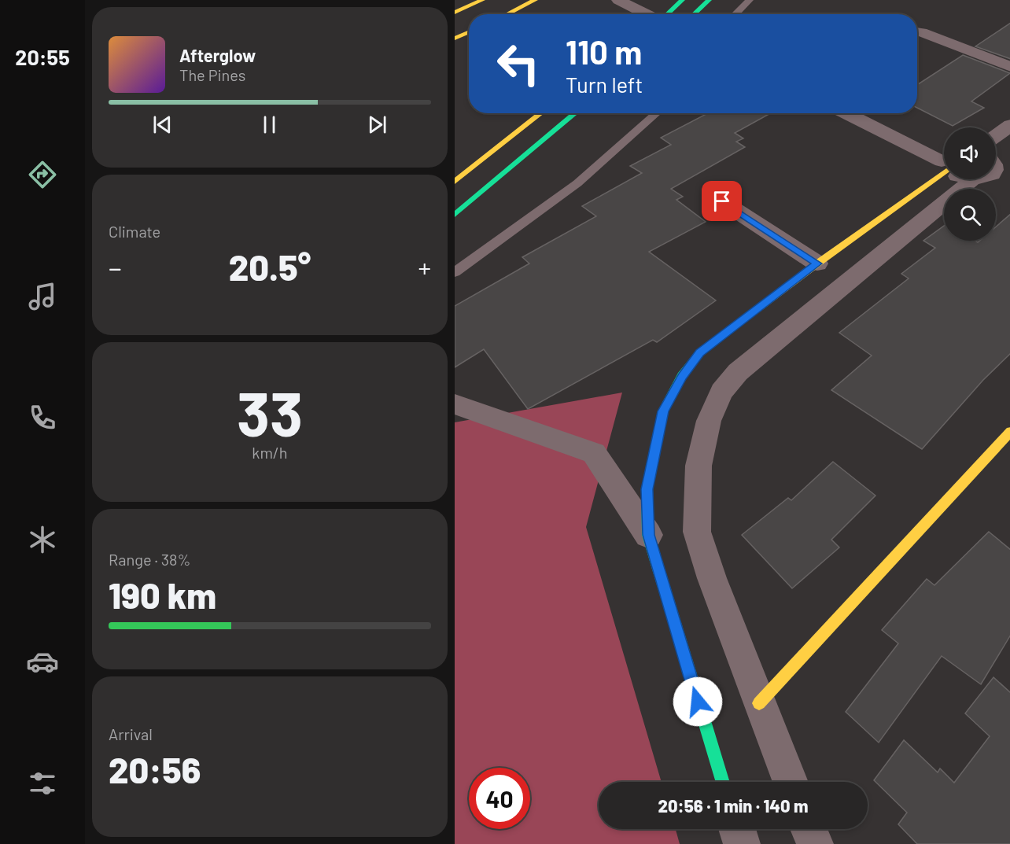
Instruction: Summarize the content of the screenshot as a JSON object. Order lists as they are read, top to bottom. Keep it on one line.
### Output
{"page":{"tabs":"20:55","turn":["110 m","Turn left"],"song":["Afterglow","The Pines"],"tile":["Climate",["33","km/h"],["Range · 38%","190 km"],["Arrival","20:56"]],"heat":["−","20.5°","+"],"limit":"40","trip":"20:56 · 1 min · 140 m"}}
